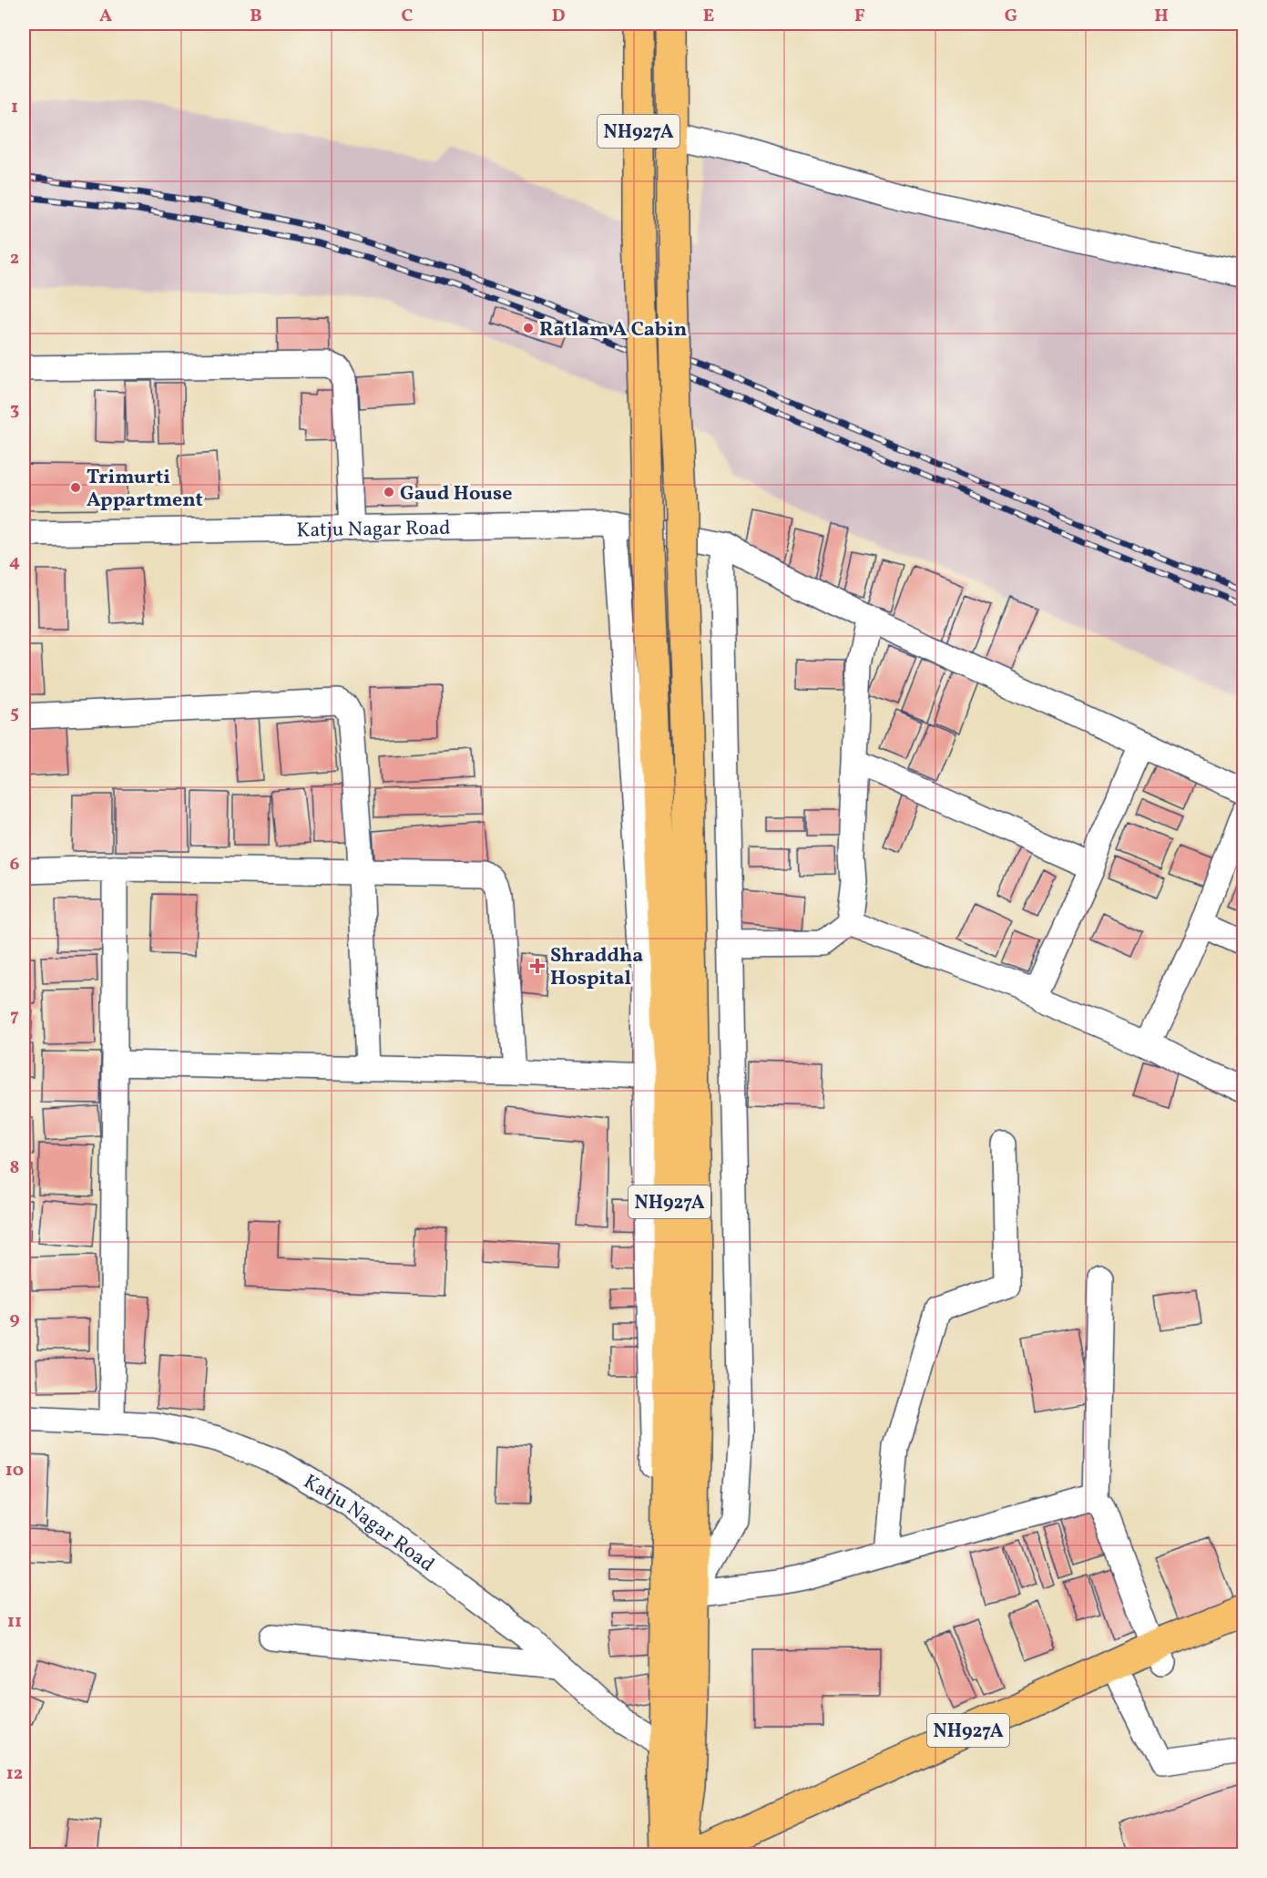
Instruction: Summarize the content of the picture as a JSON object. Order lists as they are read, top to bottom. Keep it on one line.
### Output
{"streets":{"highway":["NH927A"],"street":["Katju Nagar Road"]},"crossings":[["NH927A","Katju Nagar Road"]],"places":{"other":["Ratlam A Cabin","Trimurti Appartment","Gaud House"],"health":["Shraddha Hospital"]},"grid":{"columns":["A","B","C","D","E","F","G","H"],"rows":["1","2","3","4","5","6","7","8","9","10","11","12"]}}
